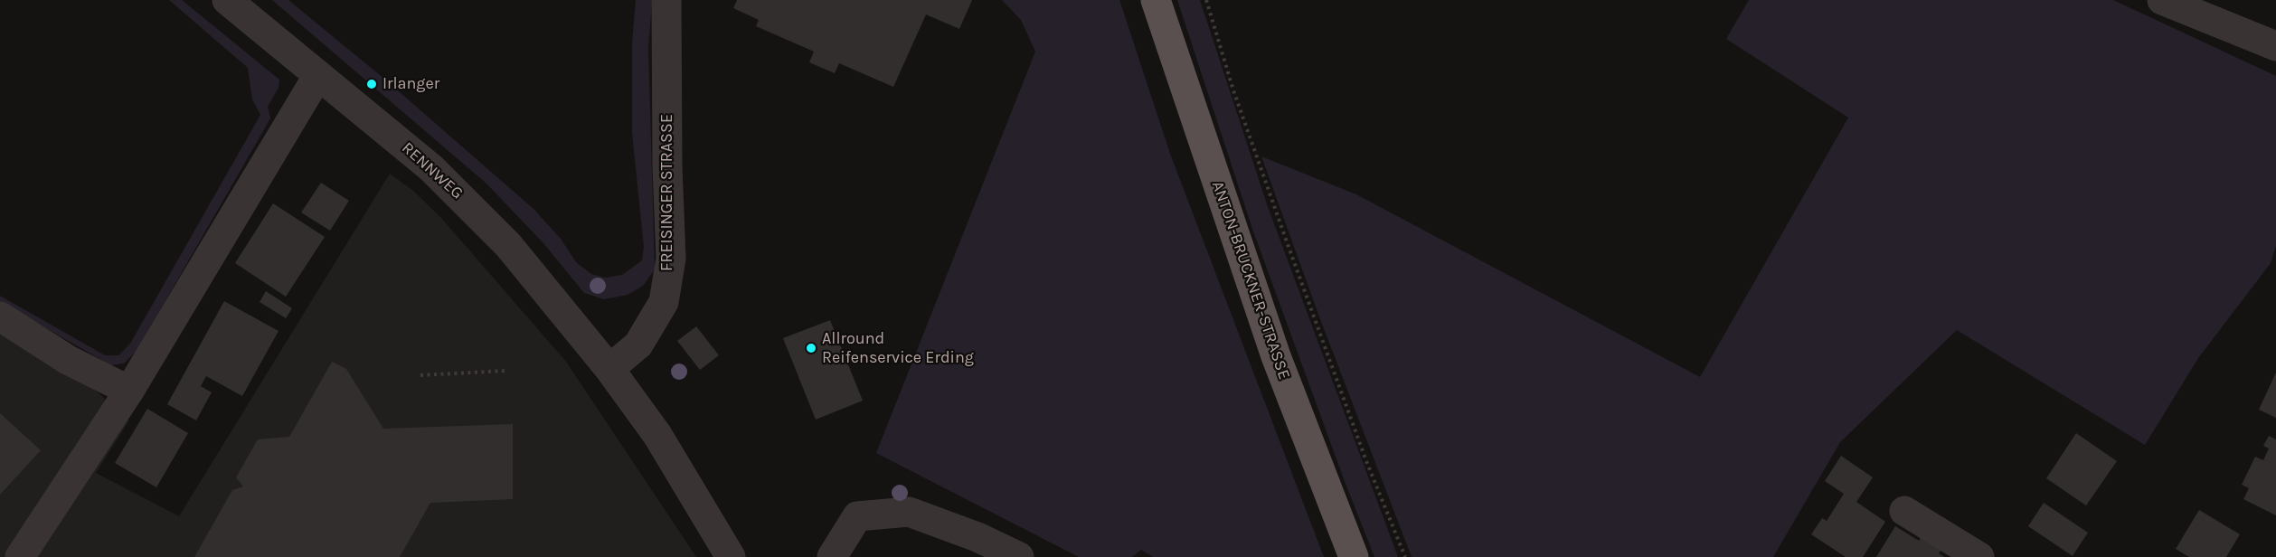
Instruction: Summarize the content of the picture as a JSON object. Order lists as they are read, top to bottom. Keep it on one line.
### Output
{"streets":{"main road":["ANTON-BRUCKNER-STRASSE"],"street":["RENNWEG","FREISINGER STRASSE"]},"crossings":[["RENNWEG","FREISINGER STRASSE"]],"places":["Irlanger","Allround Reifenservice Erding"]}
